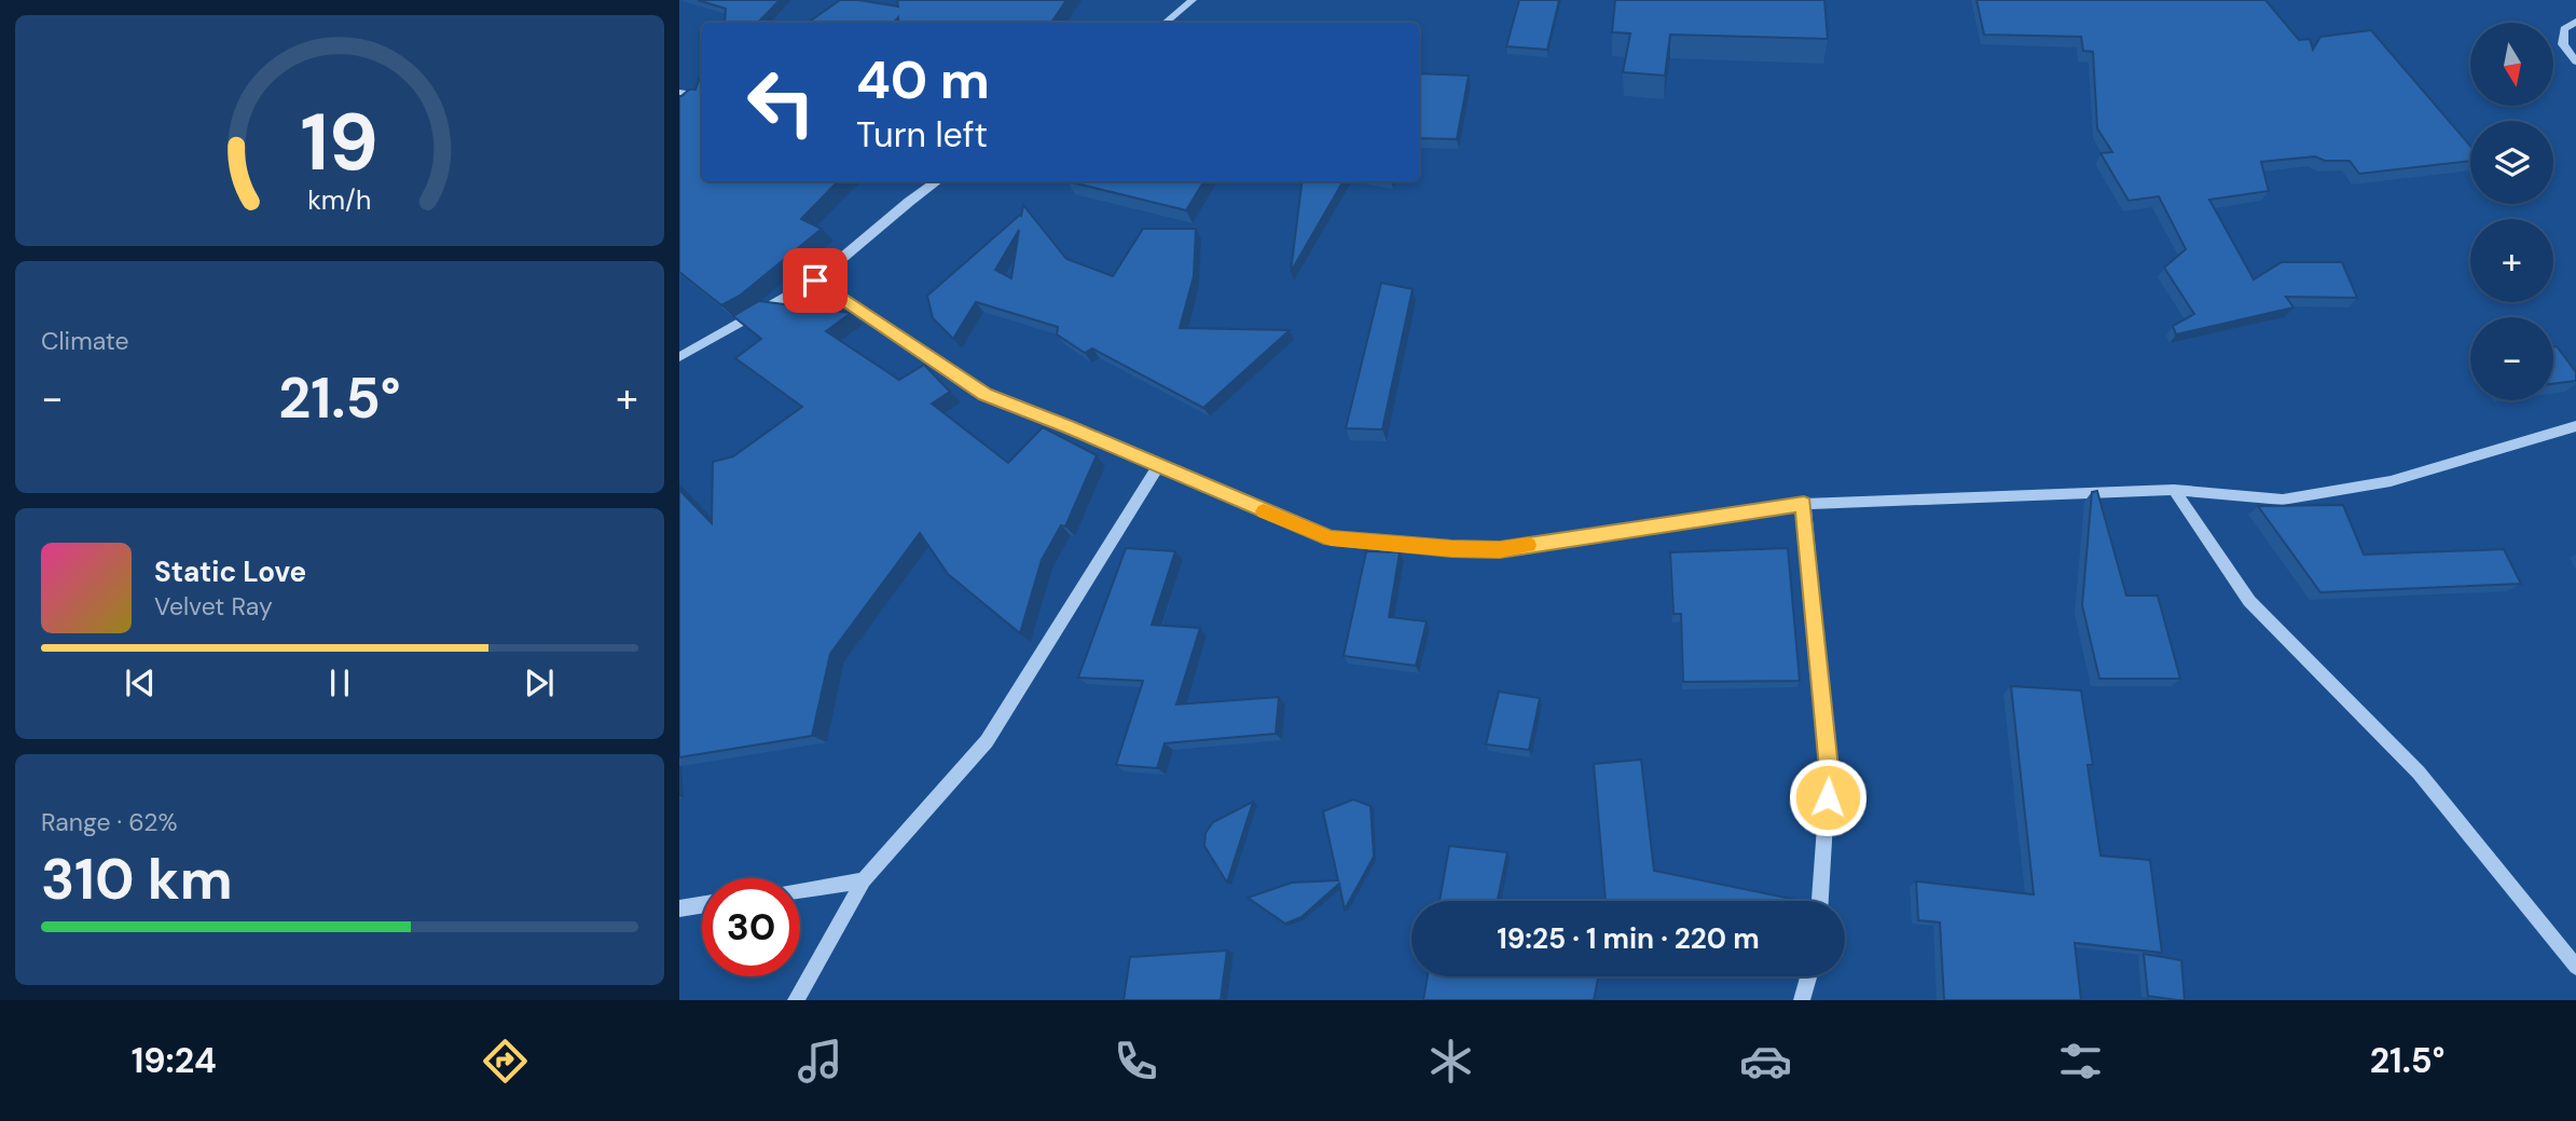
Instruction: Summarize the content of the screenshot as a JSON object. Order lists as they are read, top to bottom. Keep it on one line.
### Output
{"north":"bottom","page":{"map_buttons":["+","−"],"turn":["40 m","Turn left"],"tile":["Climate",["Range · 62%","310 km"]],"heat":["−","21.5°","+"],"song":["Static Love","Velvet Ray"],"limit":"30","trip":"19:25 · 1 min · 220 m","tabs":["19:24","21.5°"],"gauge":["19","km/h"]}}
